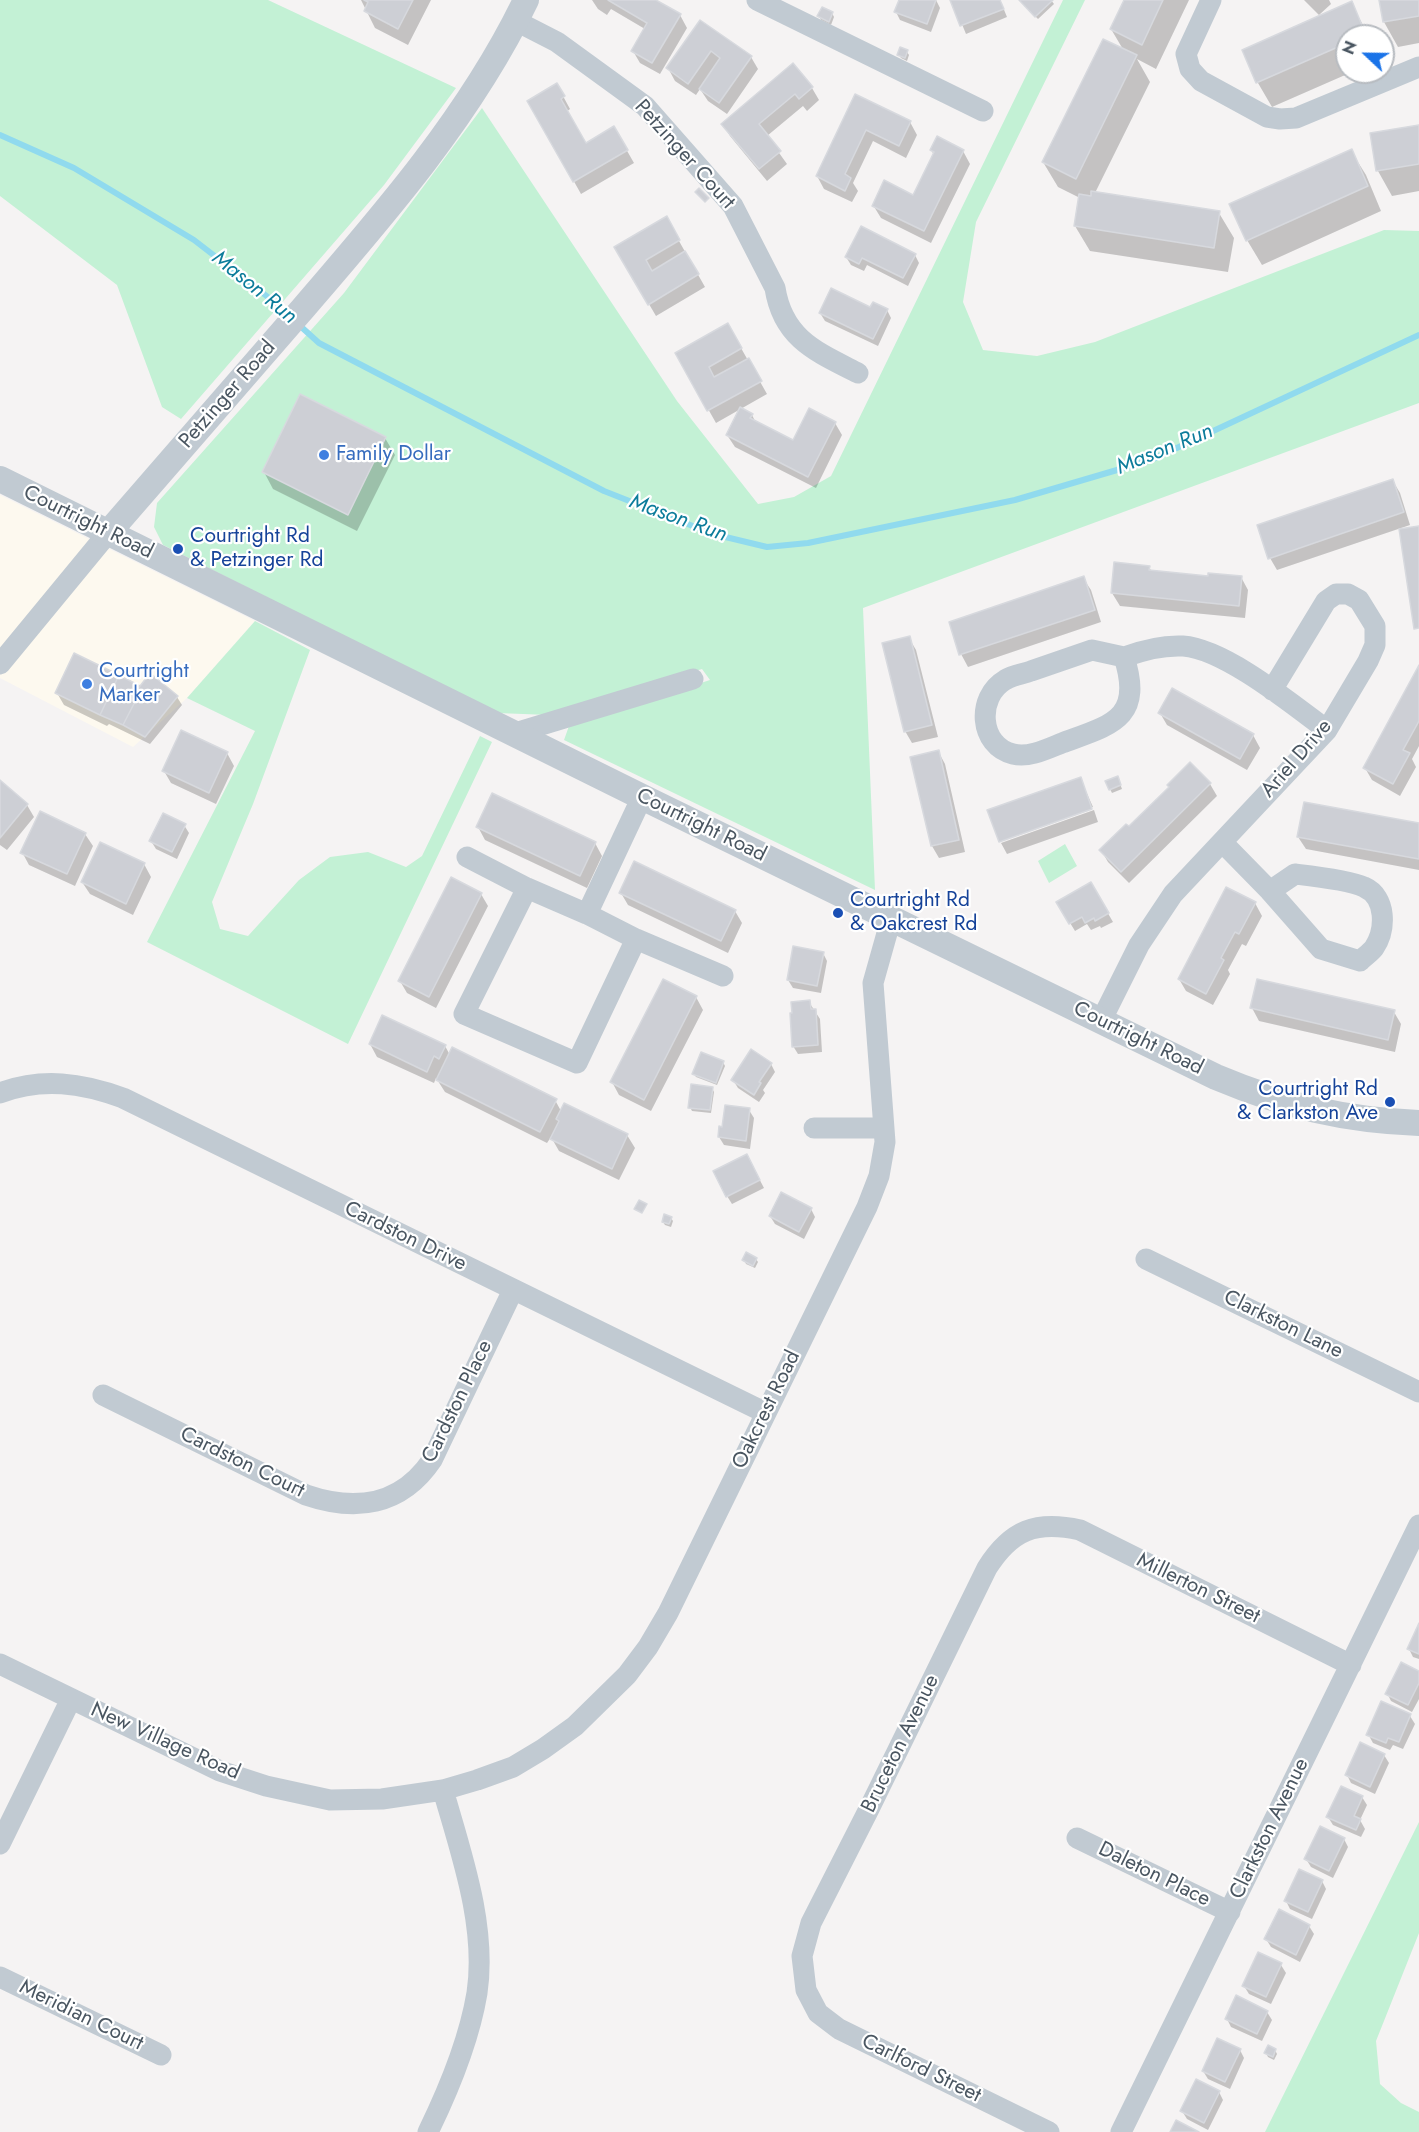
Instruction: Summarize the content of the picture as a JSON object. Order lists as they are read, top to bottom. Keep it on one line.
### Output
{"streets":{"street":["Petzinger Court","Petzinger Road","Courtright Road","Ariel Drive","Cardston Drive","Clarkston Lane","Cardston Place","Oakcrest Road","Cardston Court","Millerton Street","New Village Road","Bruceton Avenue","Clarkston Avenue","Daleton Place","Meridian Court","Carlford Street"]},"crossings":[["Petzinger Court","Petzinger Road"],["Petzinger Road","Courtright Road"],["Courtright Road","Ariel Drive"],["Courtright Road","Oakcrest Road"],["Cardston Drive","Cardston Place"],["Cardston Drive","Oakcrest Road"],["Cardston Place","Cardston Court"],["Oakcrest Road","New Village Road"],["Millerton Street","Bruceton Avenue"],["Millerton Street","Clarkston Avenue"],["Bruceton Avenue","Carlford Street"],["Clarkston Avenue","Daleton Place"]],"water":["Mason Run"],"places":["Family Dollar","Courtright Rd & Petzinger Rd","Courtright Marker","Courtright Rd & Oakcrest Rd","Courtright Rd & Clarkston Ave"],"north":"left"}
